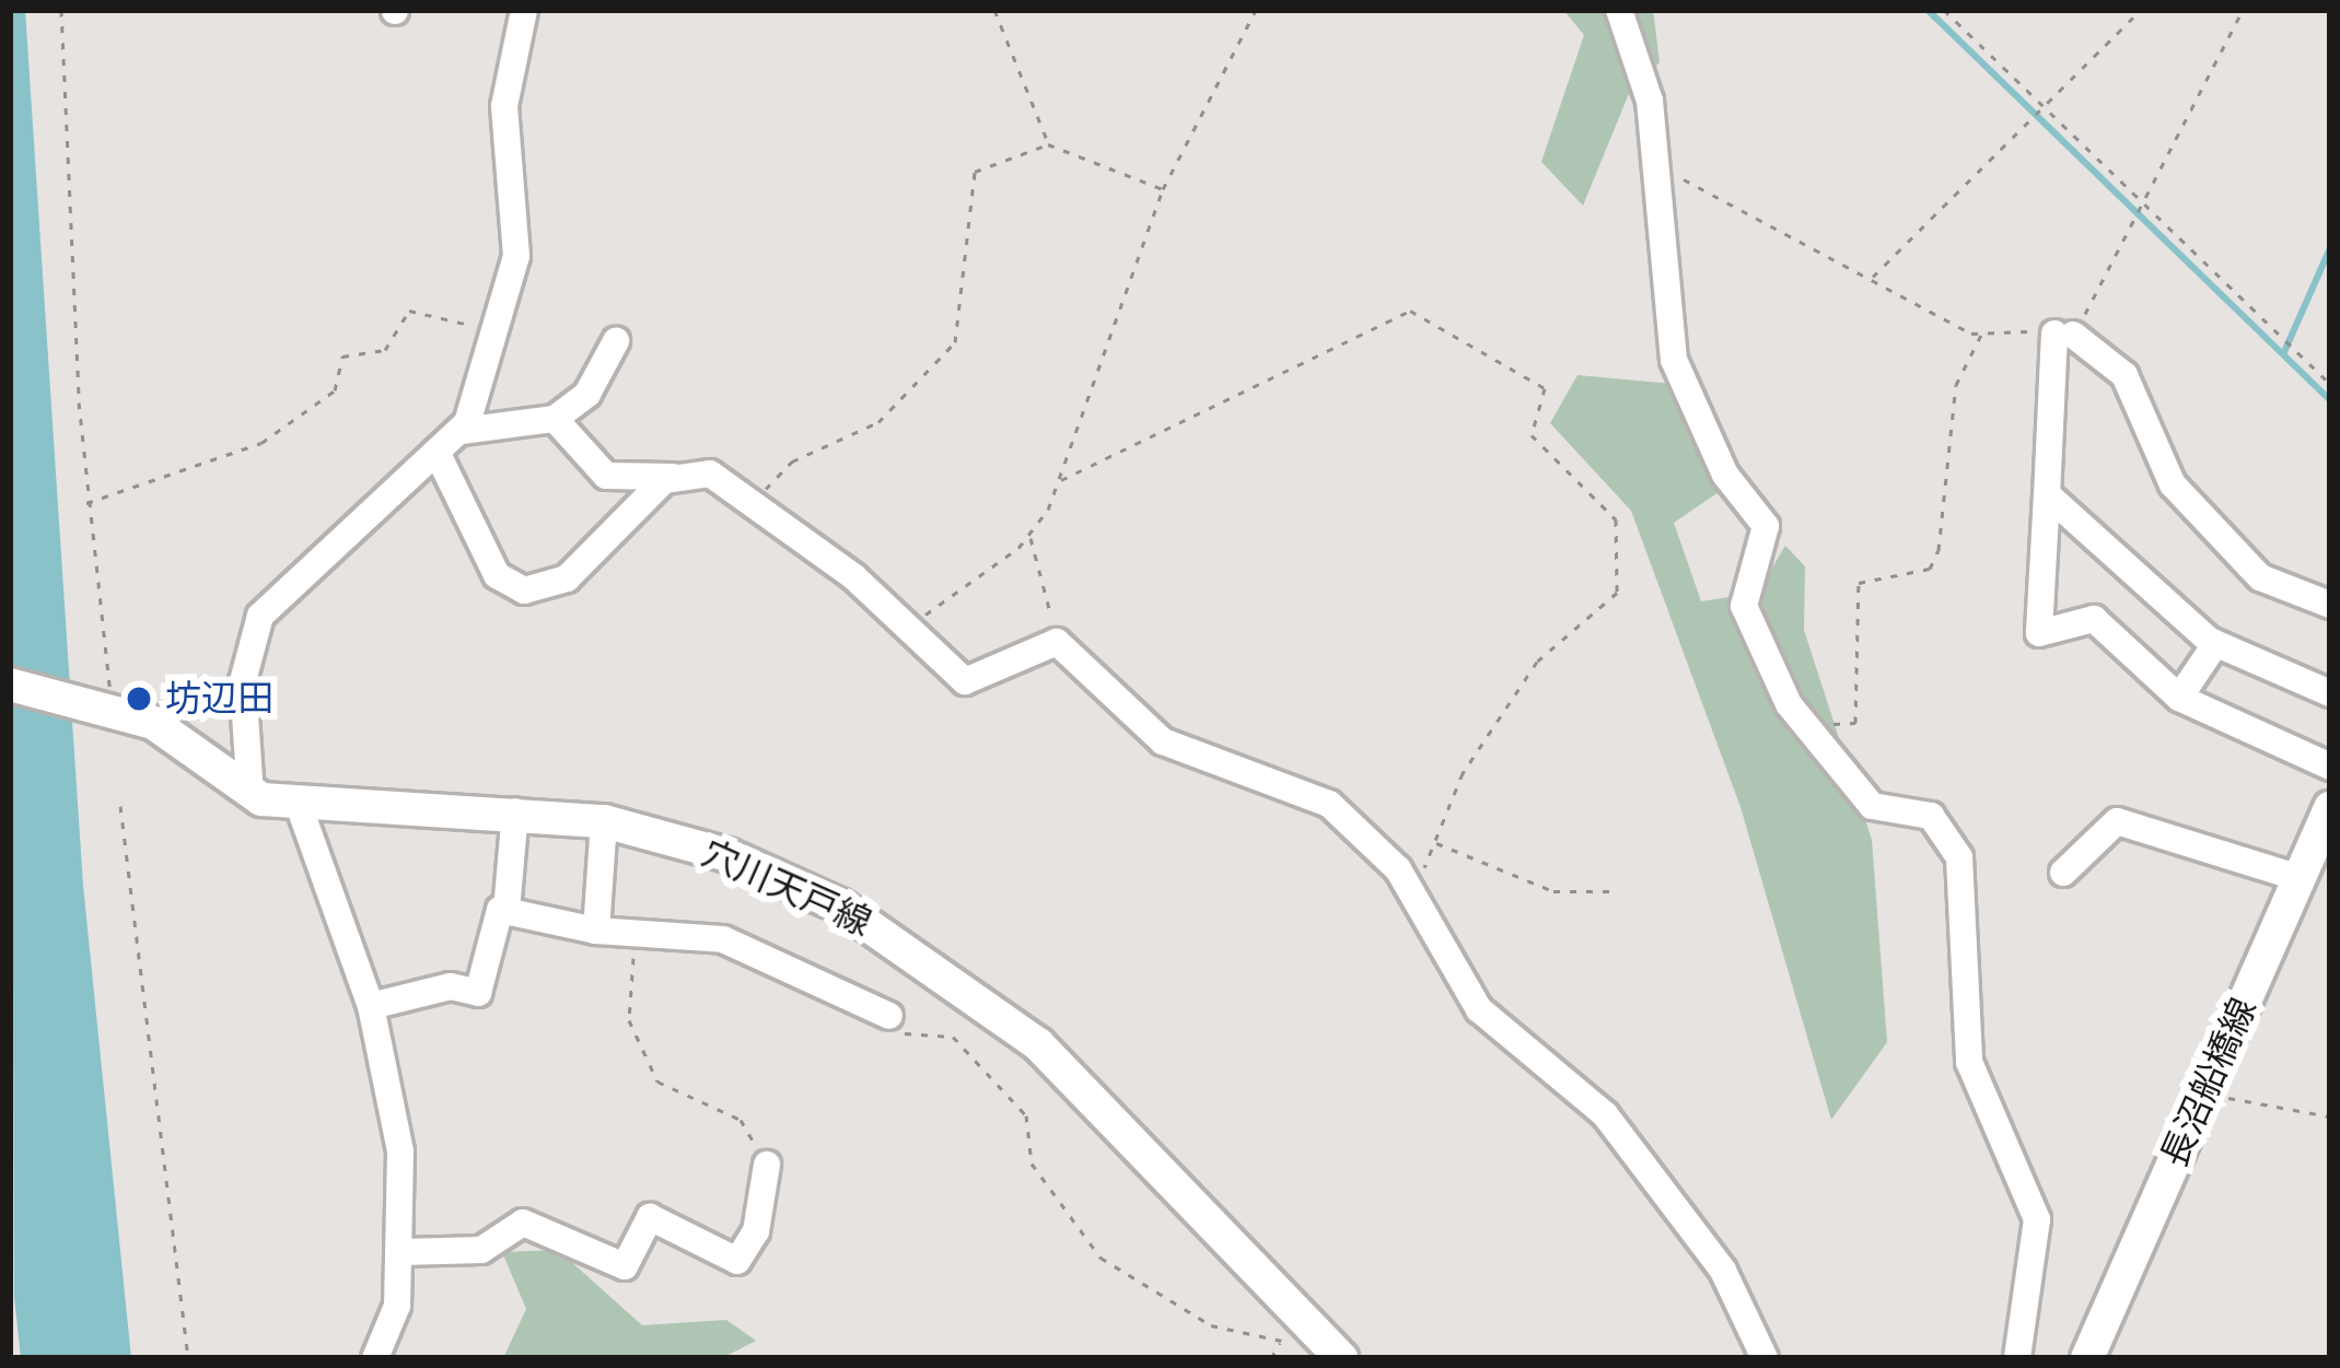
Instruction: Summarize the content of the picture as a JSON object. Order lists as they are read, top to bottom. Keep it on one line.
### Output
{"streets":{"main road":["穴川天戸線","長沼船橋線"]},"places":["坊辺田"]}
